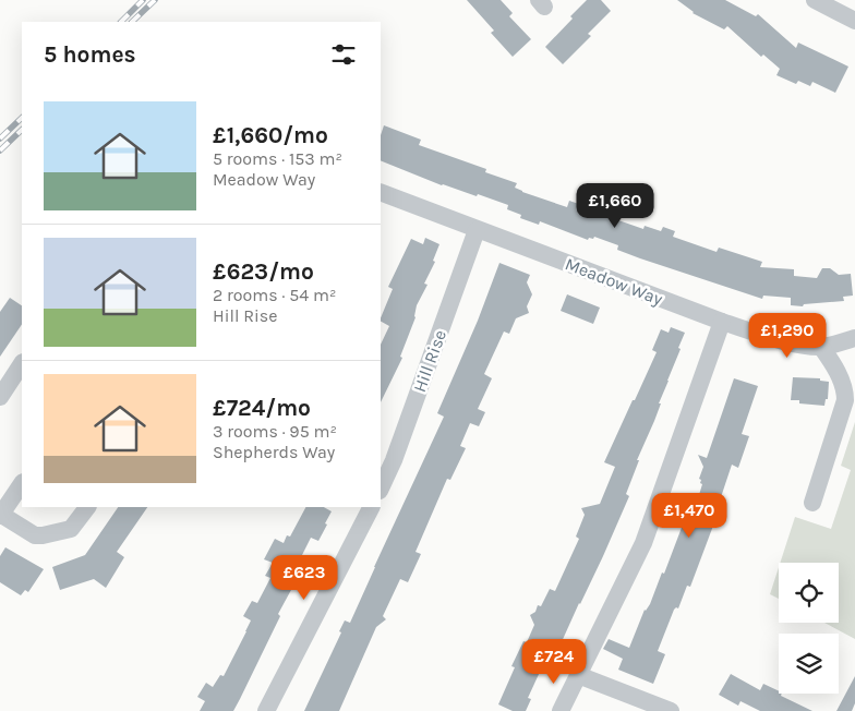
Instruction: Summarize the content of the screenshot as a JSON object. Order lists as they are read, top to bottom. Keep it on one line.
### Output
{"streets":{"street":["Meadow Way","Hill Rise"]},"crossings":[["Meadow Way","Hill Rise"]],"page":{"heading":"5 homes","list":[{"name":"£1,660/mo","note":"5 rooms · 153 m² · Meadow Way"},{"name":"£623/mo","note":"2 rooms · 54 m² · Hill Rise"},{"name":"£724/mo","note":"3 rooms · 95 m² · Shepherds Way"}],"price":["£1,660","£1,290","£1,470","£623","£724"]}}
